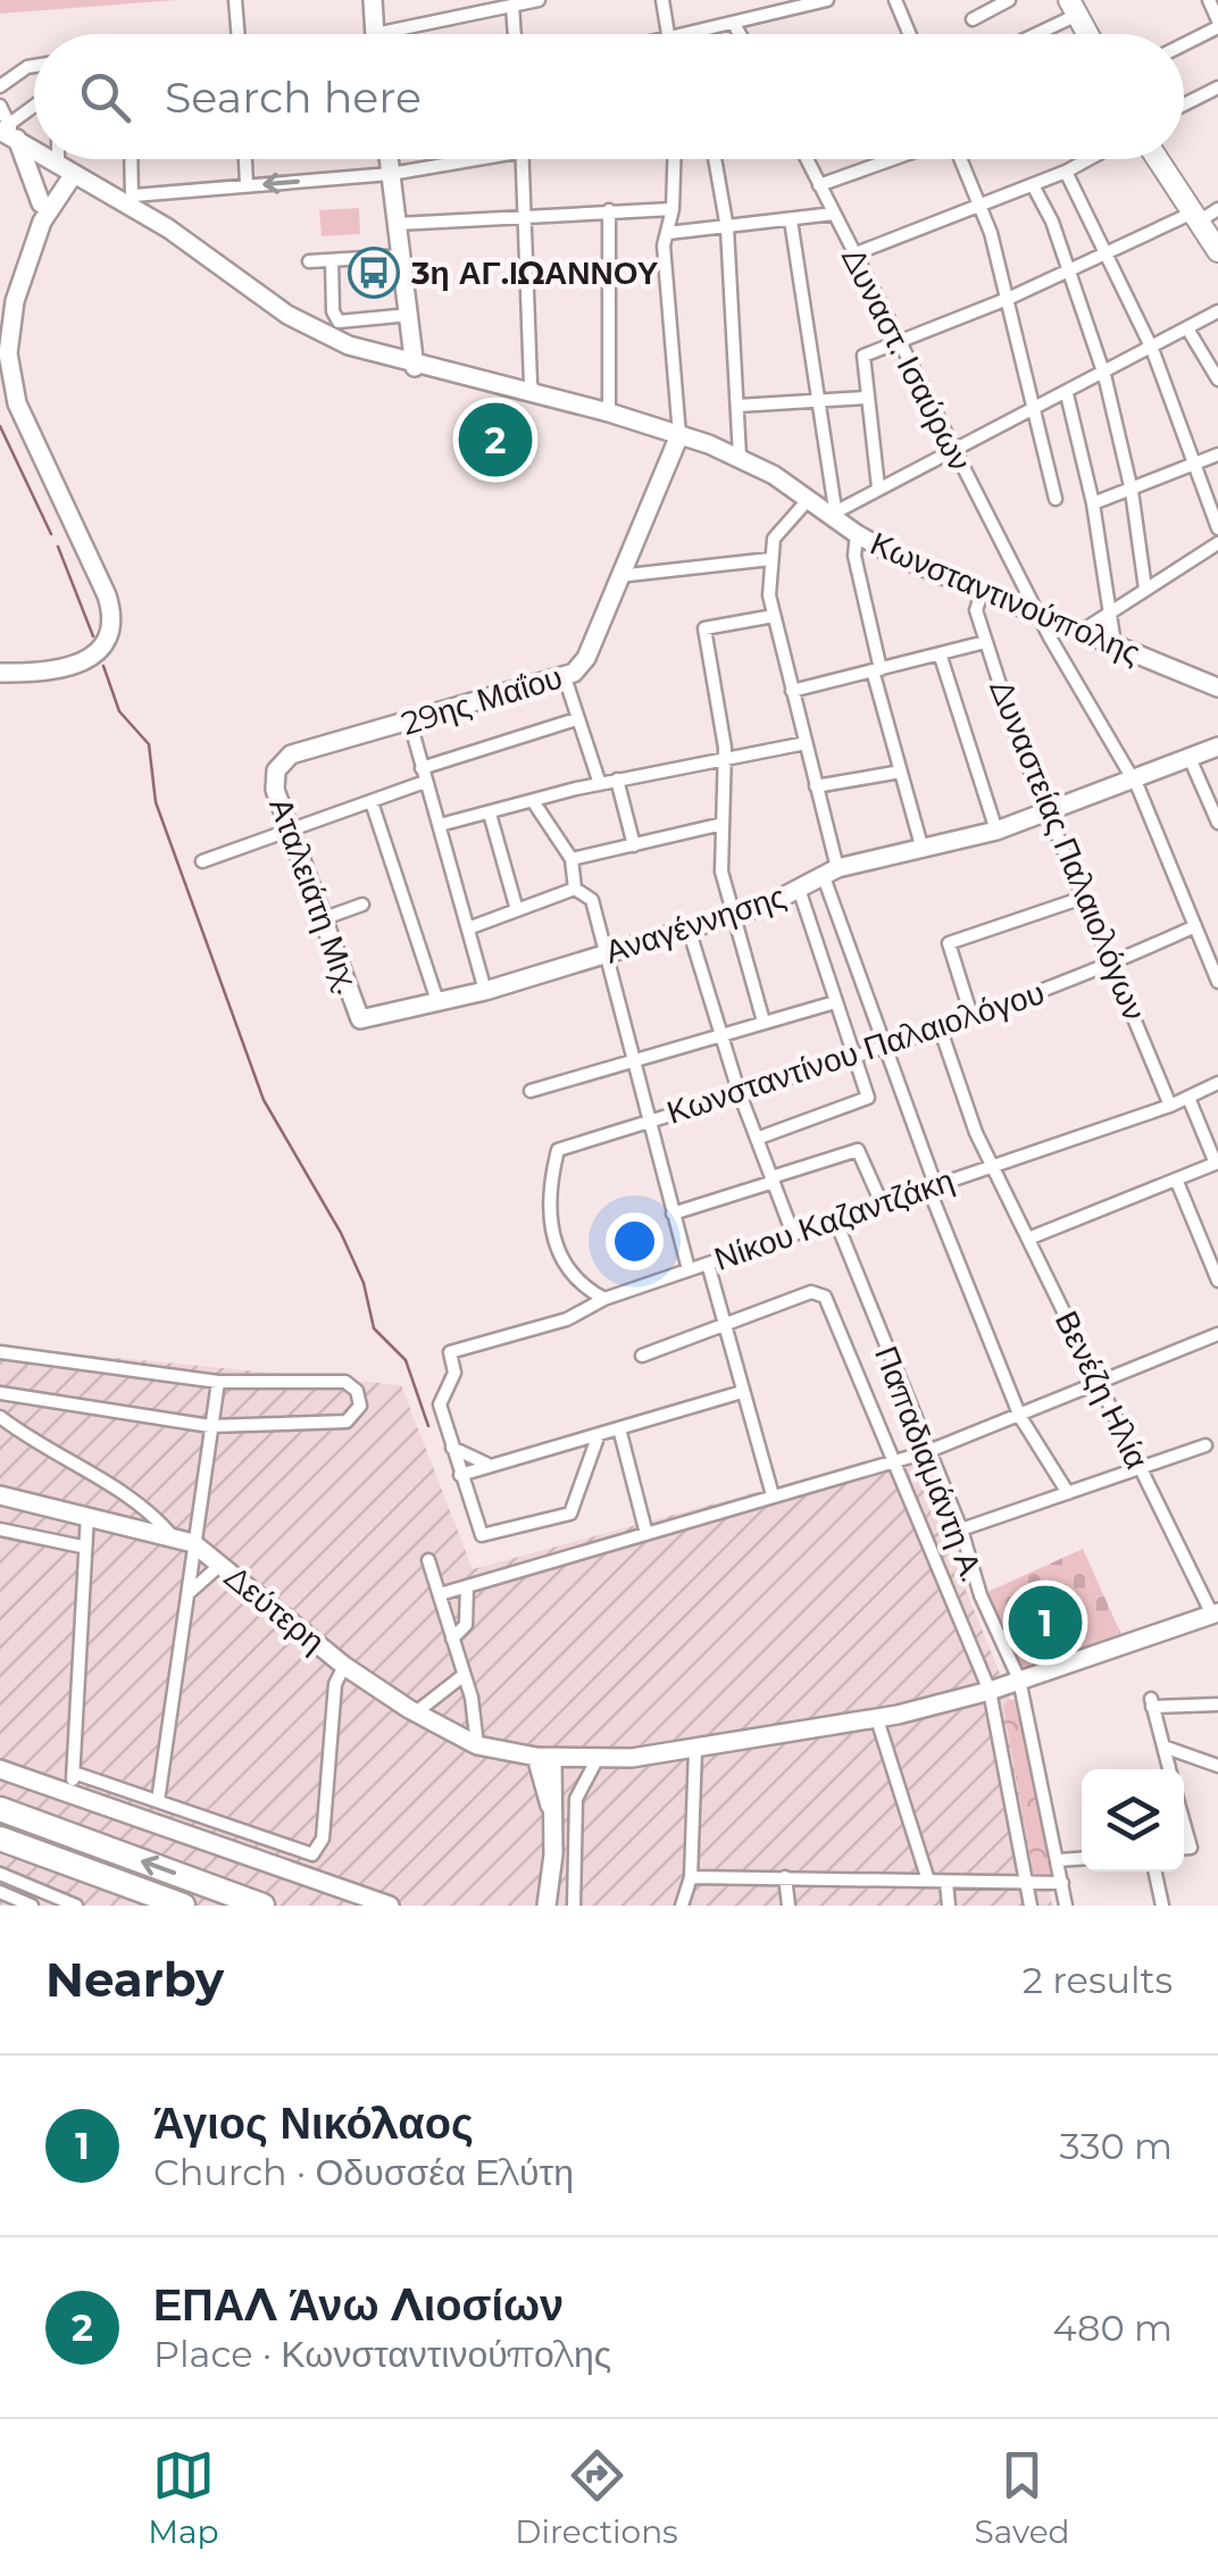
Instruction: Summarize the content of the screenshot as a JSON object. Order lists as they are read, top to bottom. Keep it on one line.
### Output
{"streets":{"street":["Δυναστ. Ισαύρων","Κωνσταντινούπολης","29ης Μαΐου","Δυναστείας Παλαιολόγων","Αταλειάτη Μιχ.","Αναγέννησης","Κωνσταντίνου Παλαιολόγου","Νίκου Καζαντζάκη","Βενέζη Ηλία","Παπαδιαμάντη Α.","Δεύτερη"]},"crossings":[["Δυναστ. Ισαύρων","Κωνσταντινούπολης"],["Δυναστ. Ισαύρων","Αναγέννησης"],["Δυναστ. Ισαύρων","Κωνσταντίνου Παλαιολόγου"],["Κωνσταντινούπολης","29ης Μαΐου"],["Κωνσταντινούπολης","Δυναστείας Παλαιολόγων"],["29ης Μαΐου","Αταλειάτη Μιχ."],["Δυναστείας Παλαιολόγων","Αναγέννησης"],["Δυναστείας Παλαιολόγων","Κωνσταντίνου Παλαιολόγου"],["Δυναστείας Παλαιολόγων","Νίκου Καζαντζάκη"],["Αταλειάτη Μιχ.","Αναγέννησης"],["Κωνσταντίνου Παλαιολόγου","Νίκου Καζαντζάκη"],["Κωνσταντίνου Παλαιολόγου","Βενέζη Ηλία"],["Νίκου Καζαντζάκη","Βενέζη Ηλία"],["Νίκου Καζαντζάκη","Παπαδιαμάντη Α."],["Βενέζη Ηλία","Δεύτερη"],["Παπαδιαμάντη Α.","Δεύτερη"]],"places":{"bus stop":["3η ΑΓ.ΙΩΑΝΝΟΥ"]},"page":{"search":"Search here","pins":["2","1"],"heading":["Nearby","2 results"],"list":[{"mark":"1","name":"Άγιος Νικόλαος","note":"Church · Οδυσσέα Ελύτη","value":"330 m"},{"mark":"2","name":"ΕΠΑΛ Άνω Λιοσίων","note":"Place · Κωνσταντινούπολης","value":"480 m"}],"nav":["Map","Directions","Saved"]}}
